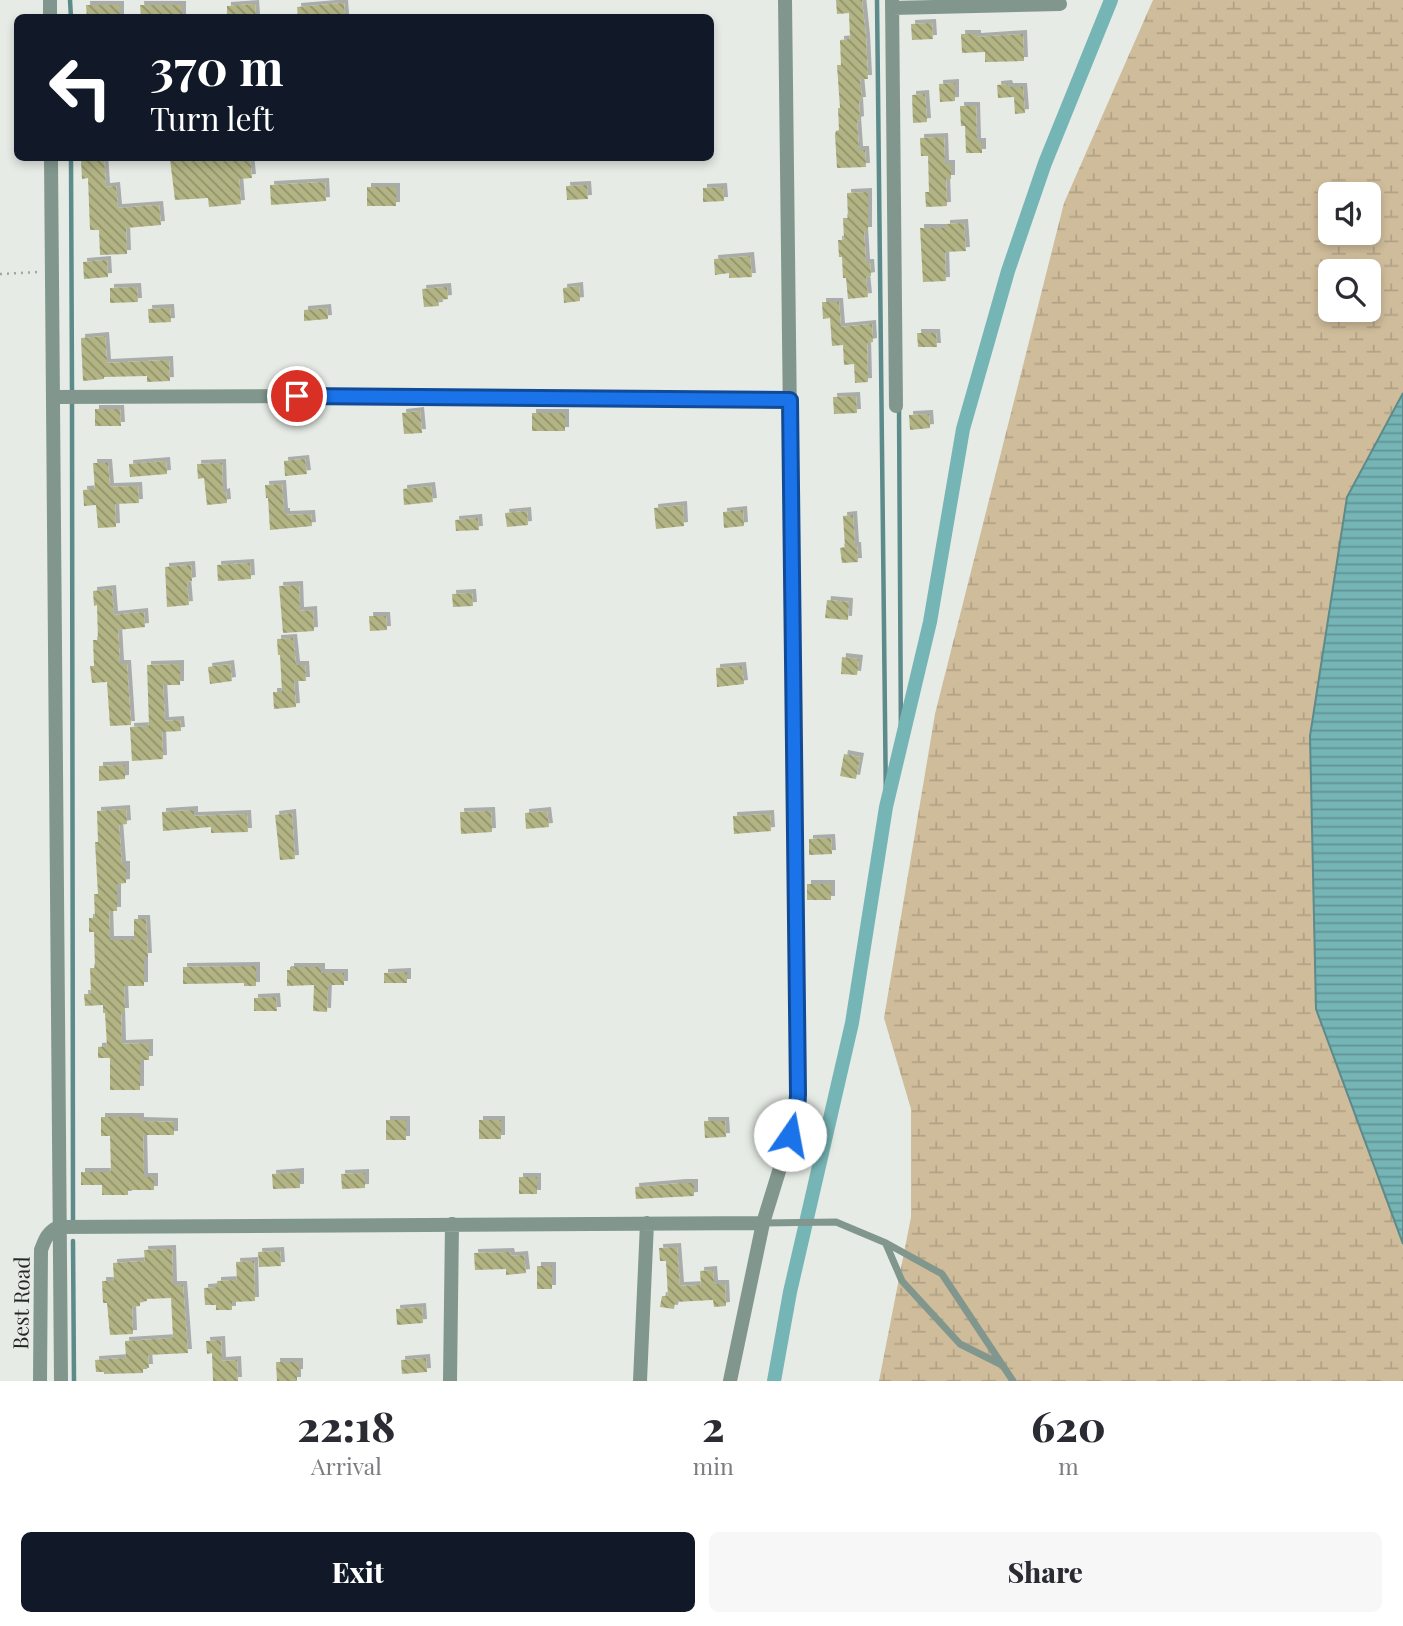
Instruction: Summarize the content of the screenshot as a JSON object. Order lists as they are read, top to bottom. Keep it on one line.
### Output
{"streets":{"street":["Best Road"]},"page":{"turn":["370 m","Turn left"],"eta":["22:18","Arrival","2","min","620","m"],"buttons":["Exit","Share"]}}
